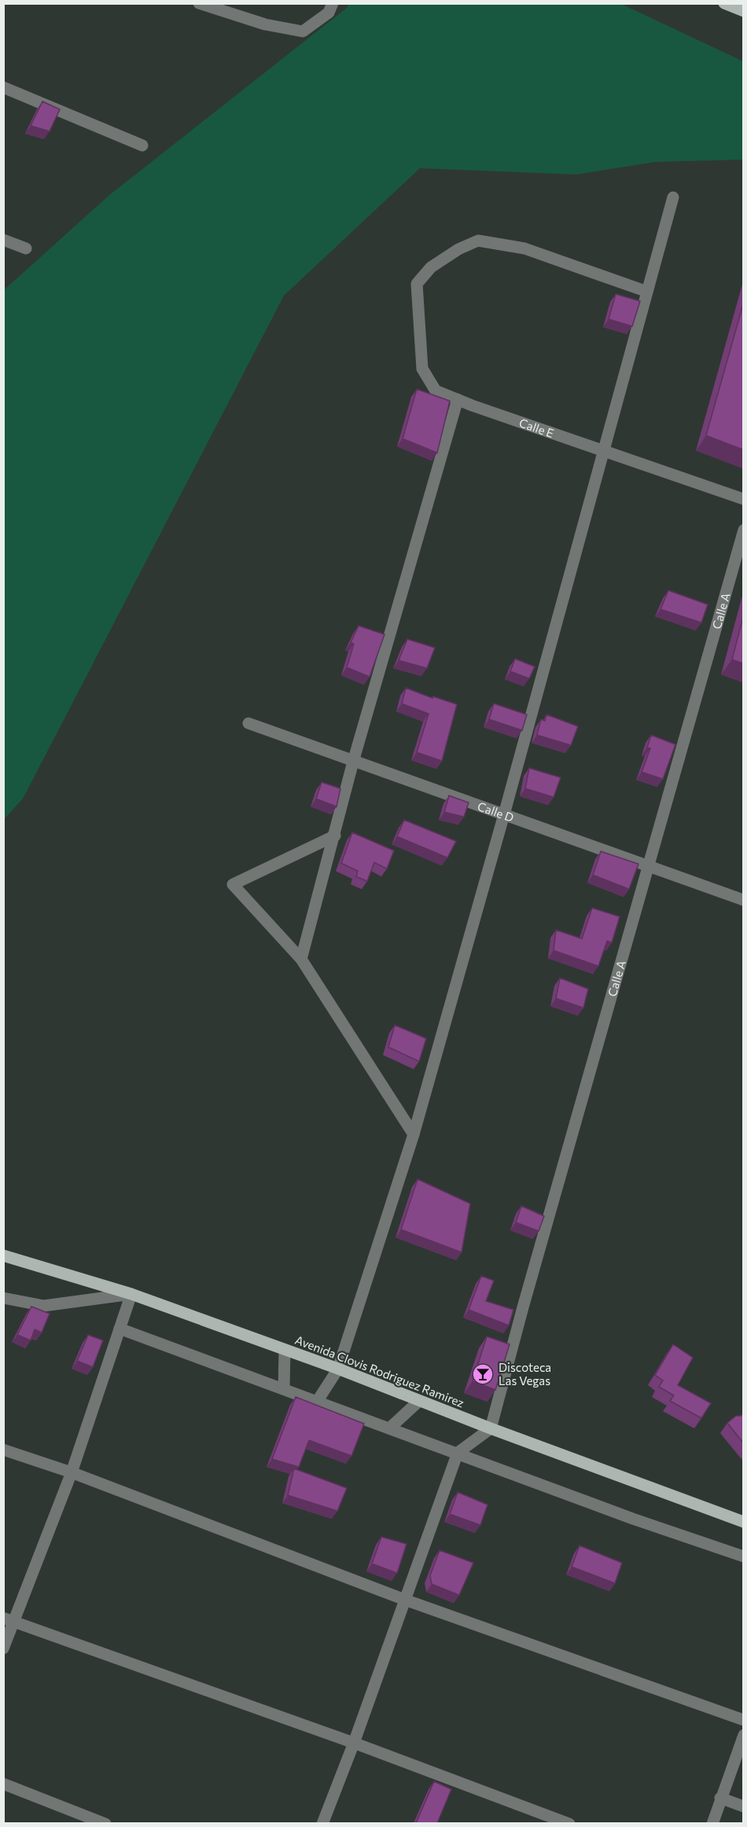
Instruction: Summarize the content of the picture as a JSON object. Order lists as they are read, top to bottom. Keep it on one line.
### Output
{"streets":{"main road":["Avenida Clovis Rodriguez Ramirez"],"street":["Calle E","Calle A","Calle D"]},"crossings":[["Calle A","Calle D"],["Calle A","Avenida Clovis Rodriguez Ramirez"]],"places":{"bar":["Discoteca Las Vegas"]}}
